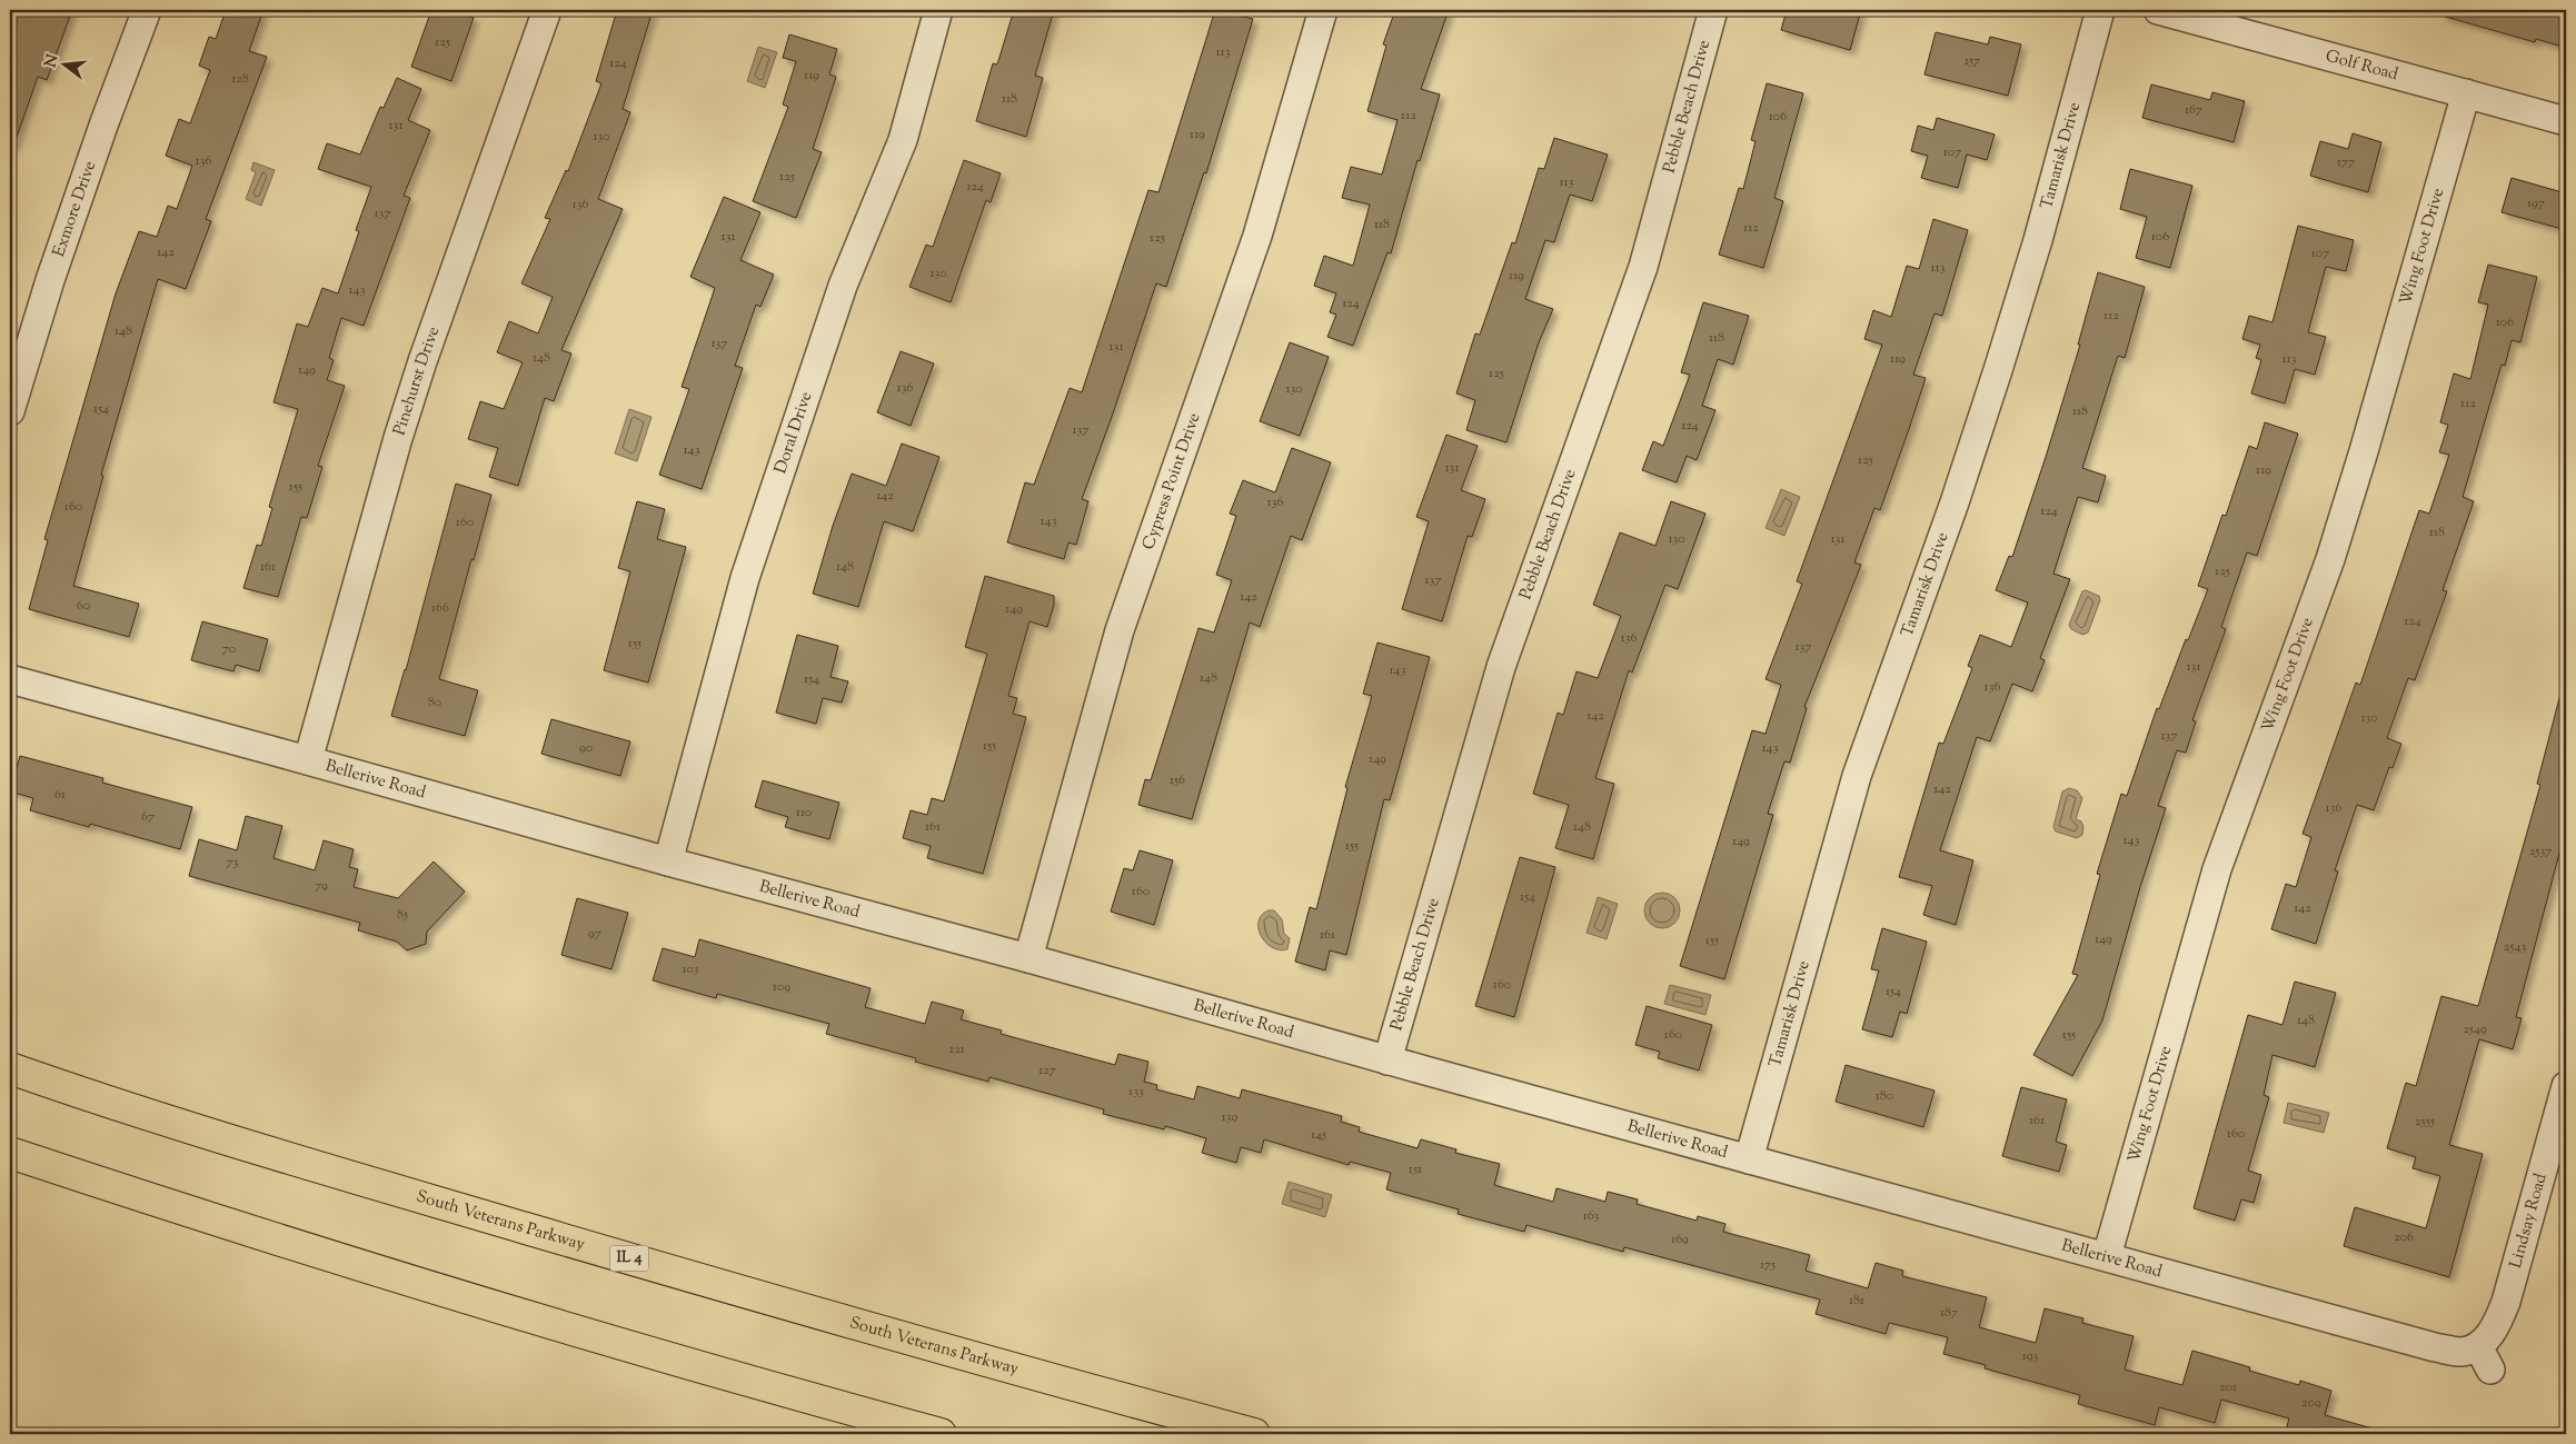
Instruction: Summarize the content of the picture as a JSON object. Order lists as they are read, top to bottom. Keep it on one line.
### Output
{"streets":{"highway":["South Veterans Parkway","IL 4"],"street":["Golf Road","Pebble Beach Drive","Tamarisk Drive","Exmore Drive","Wing Foot Drive","Pinehurst Drive","Doral Drive","Cypress Point Drive","Bellerive Road","Lindsay Road"]},"crossings":[["Golf Road","Wing Foot Drive"],["Pebble Beach Drive","Bellerive Road"],["Tamarisk Drive","Bellerive Road"],["Wing Foot Drive","Bellerive Road"],["Pinehurst Drive","Bellerive Road"],["Doral Drive","Bellerive Road"],["Cypress Point Drive","Bellerive Road"],["Bellerive Road","Lindsay Road"]],"house_numbers":["125","113","157","124","119","128","118","167","112","106","131","119","130","107","136","177","125","113","124","197","136","137","118","112","131","106","125","142","107","113","130","119","143","124","112","106","148","118","137","131","148","119","113","149","125","136","130","112","154","118","124","137","143","125","131","119","155","142","136","160","124","143","160","118","130","131","161","148","125","137","142","60","166","149","124","136","155","137","70","131","143","148","154","136","80","142","130","137","155","90","143","149","156","142","61","136","110","67","161","148","143","149","155","2537","73","79","160","154","142","85","97","161","149","155","2543","103","160","109","154","148","2549","160","155","121","127","133","180","139","161","2555","160","145","151","163","206","169","175","181","187","193","201","209"],"north":"left"}
